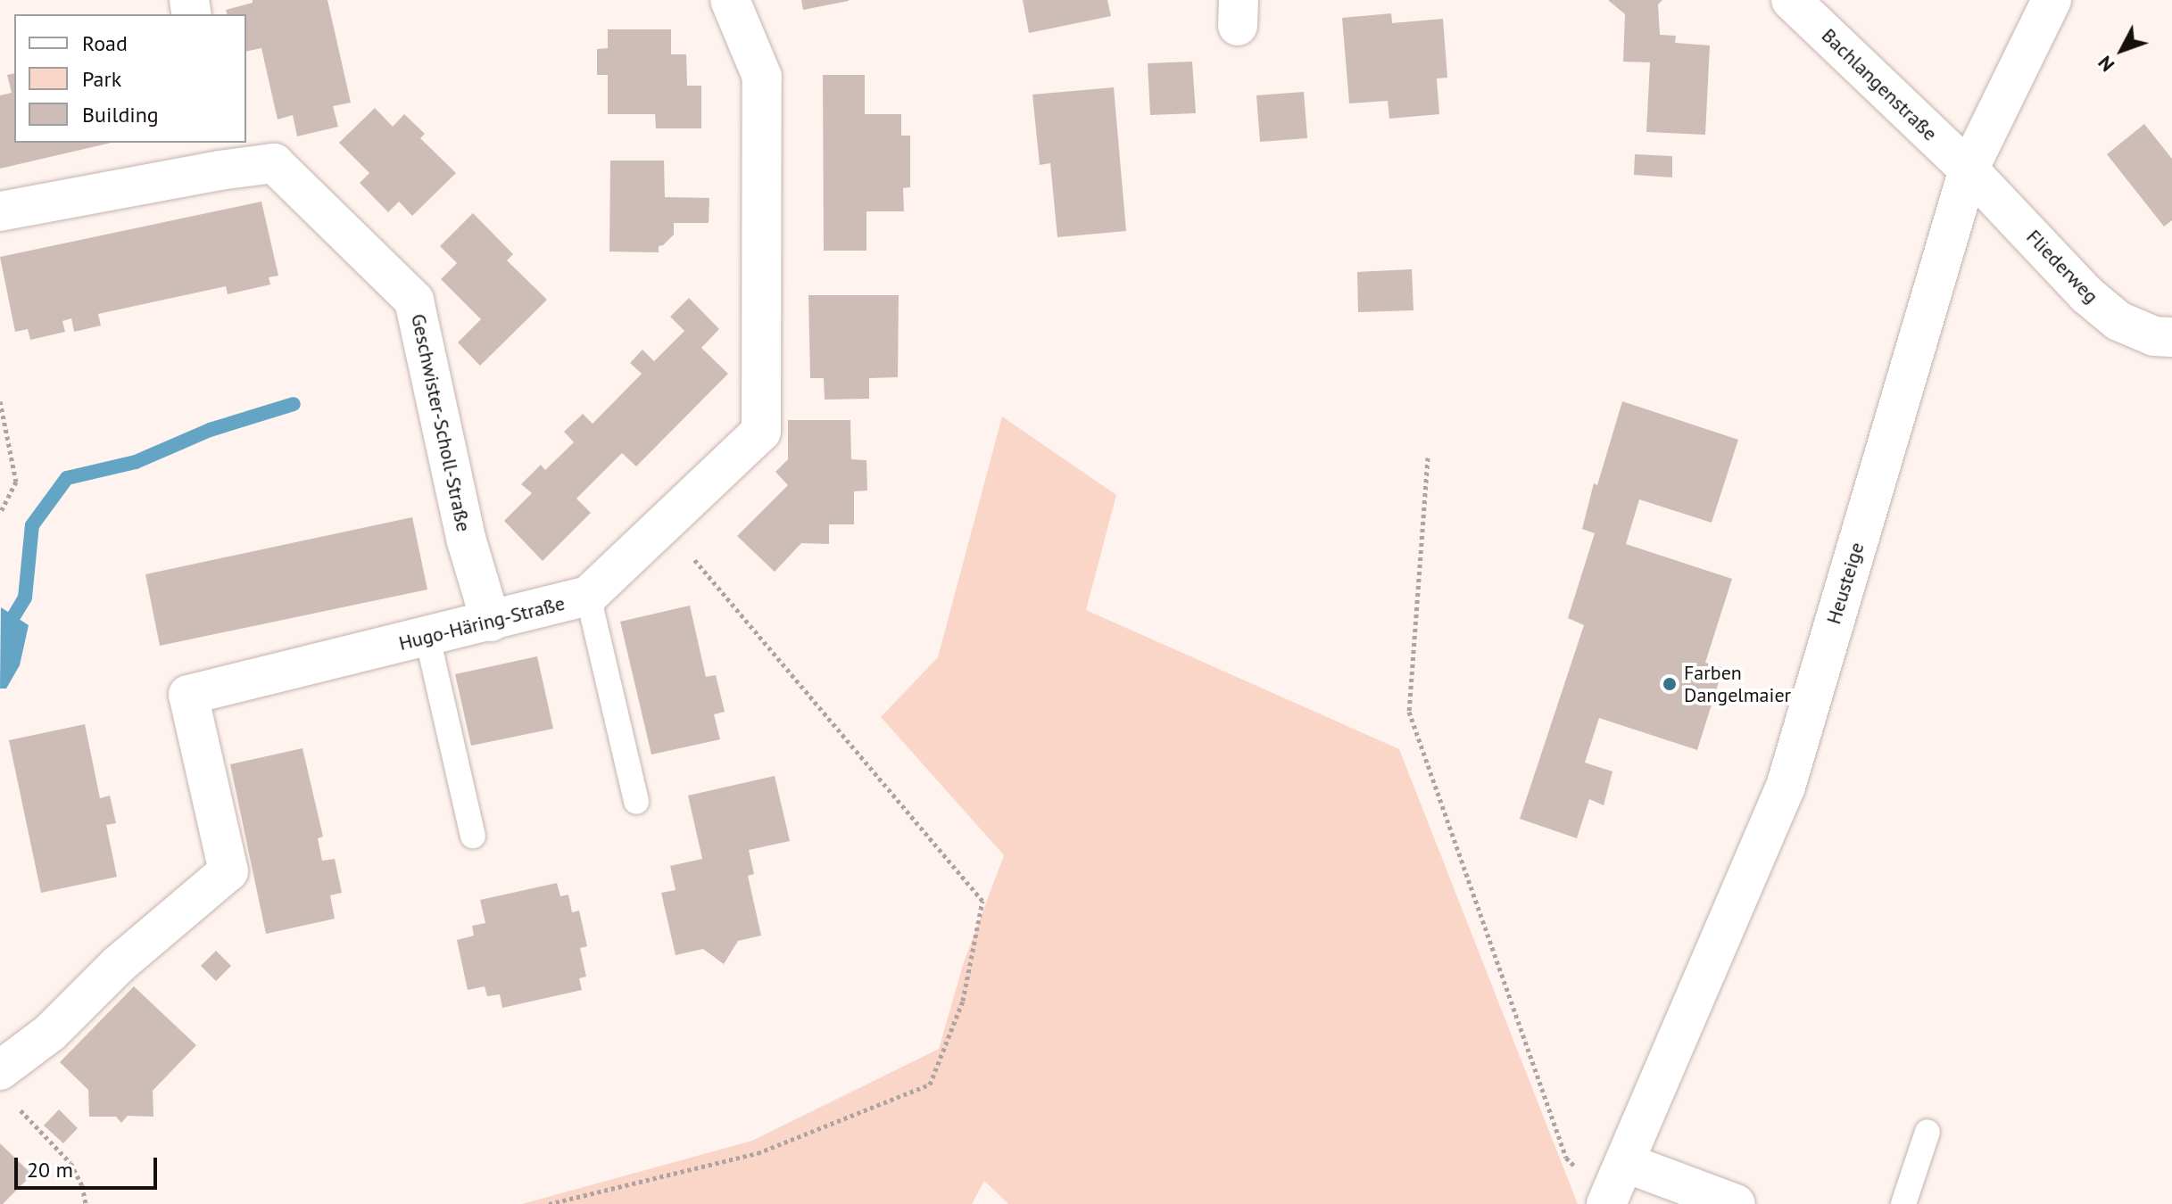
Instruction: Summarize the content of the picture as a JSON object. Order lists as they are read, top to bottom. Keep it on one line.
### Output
{"streets":{"street":["Bachlangenstraße","Fliederweg","Geschwister-Scholl-Straße","Heusteige","Hugo-Häring-Straße"]},"crossings":[["Bachlangenstraße","Fliederweg"],["Bachlangenstraße","Heusteige"],["Fliederweg","Heusteige"],["Geschwister-Scholl-Straße","Hugo-Häring-Straße"]],"places":["Farben Dangelmaier"],"legend":["Road","Park","Building"],"scale_bar":"20 m","north":"bottom left"}
